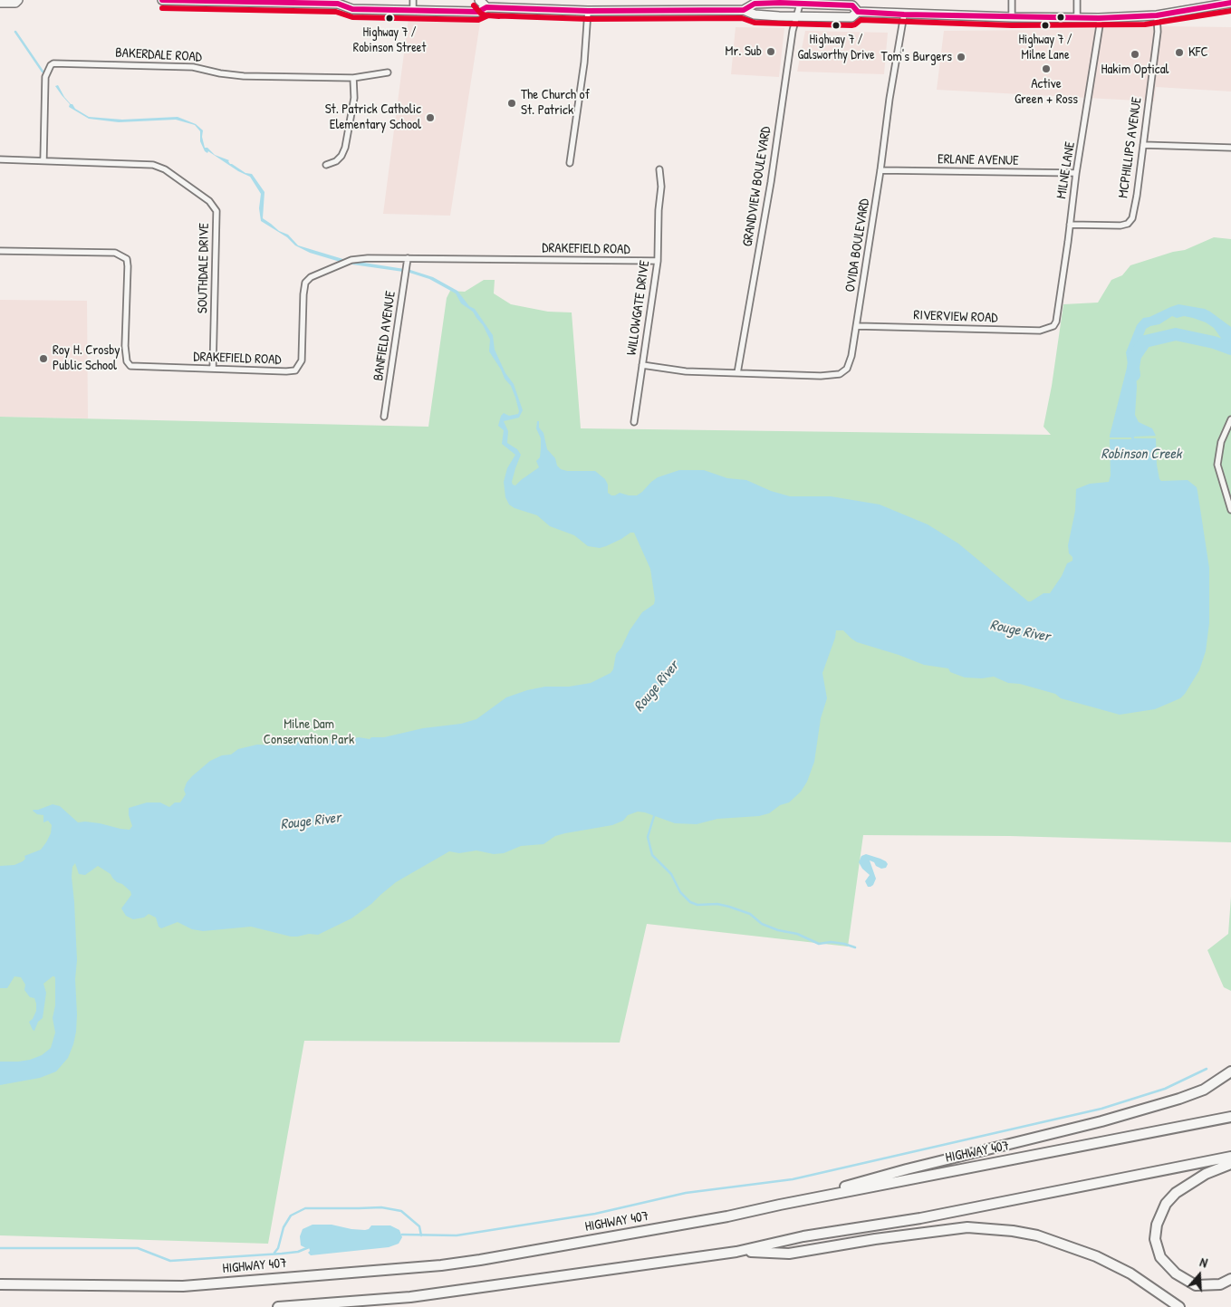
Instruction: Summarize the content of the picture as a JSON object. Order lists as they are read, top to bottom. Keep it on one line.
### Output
{"streets":{"highway":["HIGHWAY 407"],"street":["BAKERDALE ROAD","MCPHILLIPS AVENUE","ERLANE AVENUE","MILNE LANE","GRANDVIEW BOULEVARD","OVIDA BOULEVARD","DRAKEFIELD ROAD","SOUTHDALE DRIVE","WILLOWGATE DRIVE","RIVERVIEW ROAD","BANFIELD AVENUE"]},"crossings":[["BAKERDALE ROAD","SOUTHDALE DRIVE"],["MCPHILLIPS AVENUE","MILNE LANE"],["ERLANE AVENUE","MILNE LANE"],["ERLANE AVENUE","OVIDA BOULEVARD"],["MILNE LANE","RIVERVIEW ROAD"],["GRANDVIEW BOULEVARD","OVIDA BOULEVARD"],["OVIDA BOULEVARD","WILLOWGATE DRIVE"],["OVIDA BOULEVARD","RIVERVIEW ROAD"],["DRAKEFIELD ROAD","SOUTHDALE DRIVE"],["DRAKEFIELD ROAD","WILLOWGATE DRIVE"],["DRAKEFIELD ROAD","BANFIELD AVENUE"]],"water":["Robinson Creek","Rouge River"],"parks":["Milne Dam Conservation Park"],"places":["Highway 7 / Robinson Street","Highway 7 / Galsworthy Drive","Highway 7 / Milne Lane","Mr. Sub","KFC","Hakim Optical","Tom's Burgers","Active Green + Ross","The Church of St. Patrick","St. Patrick Catholic Elementary School","Roy H. Crosby Public School"],"north":"top"}
